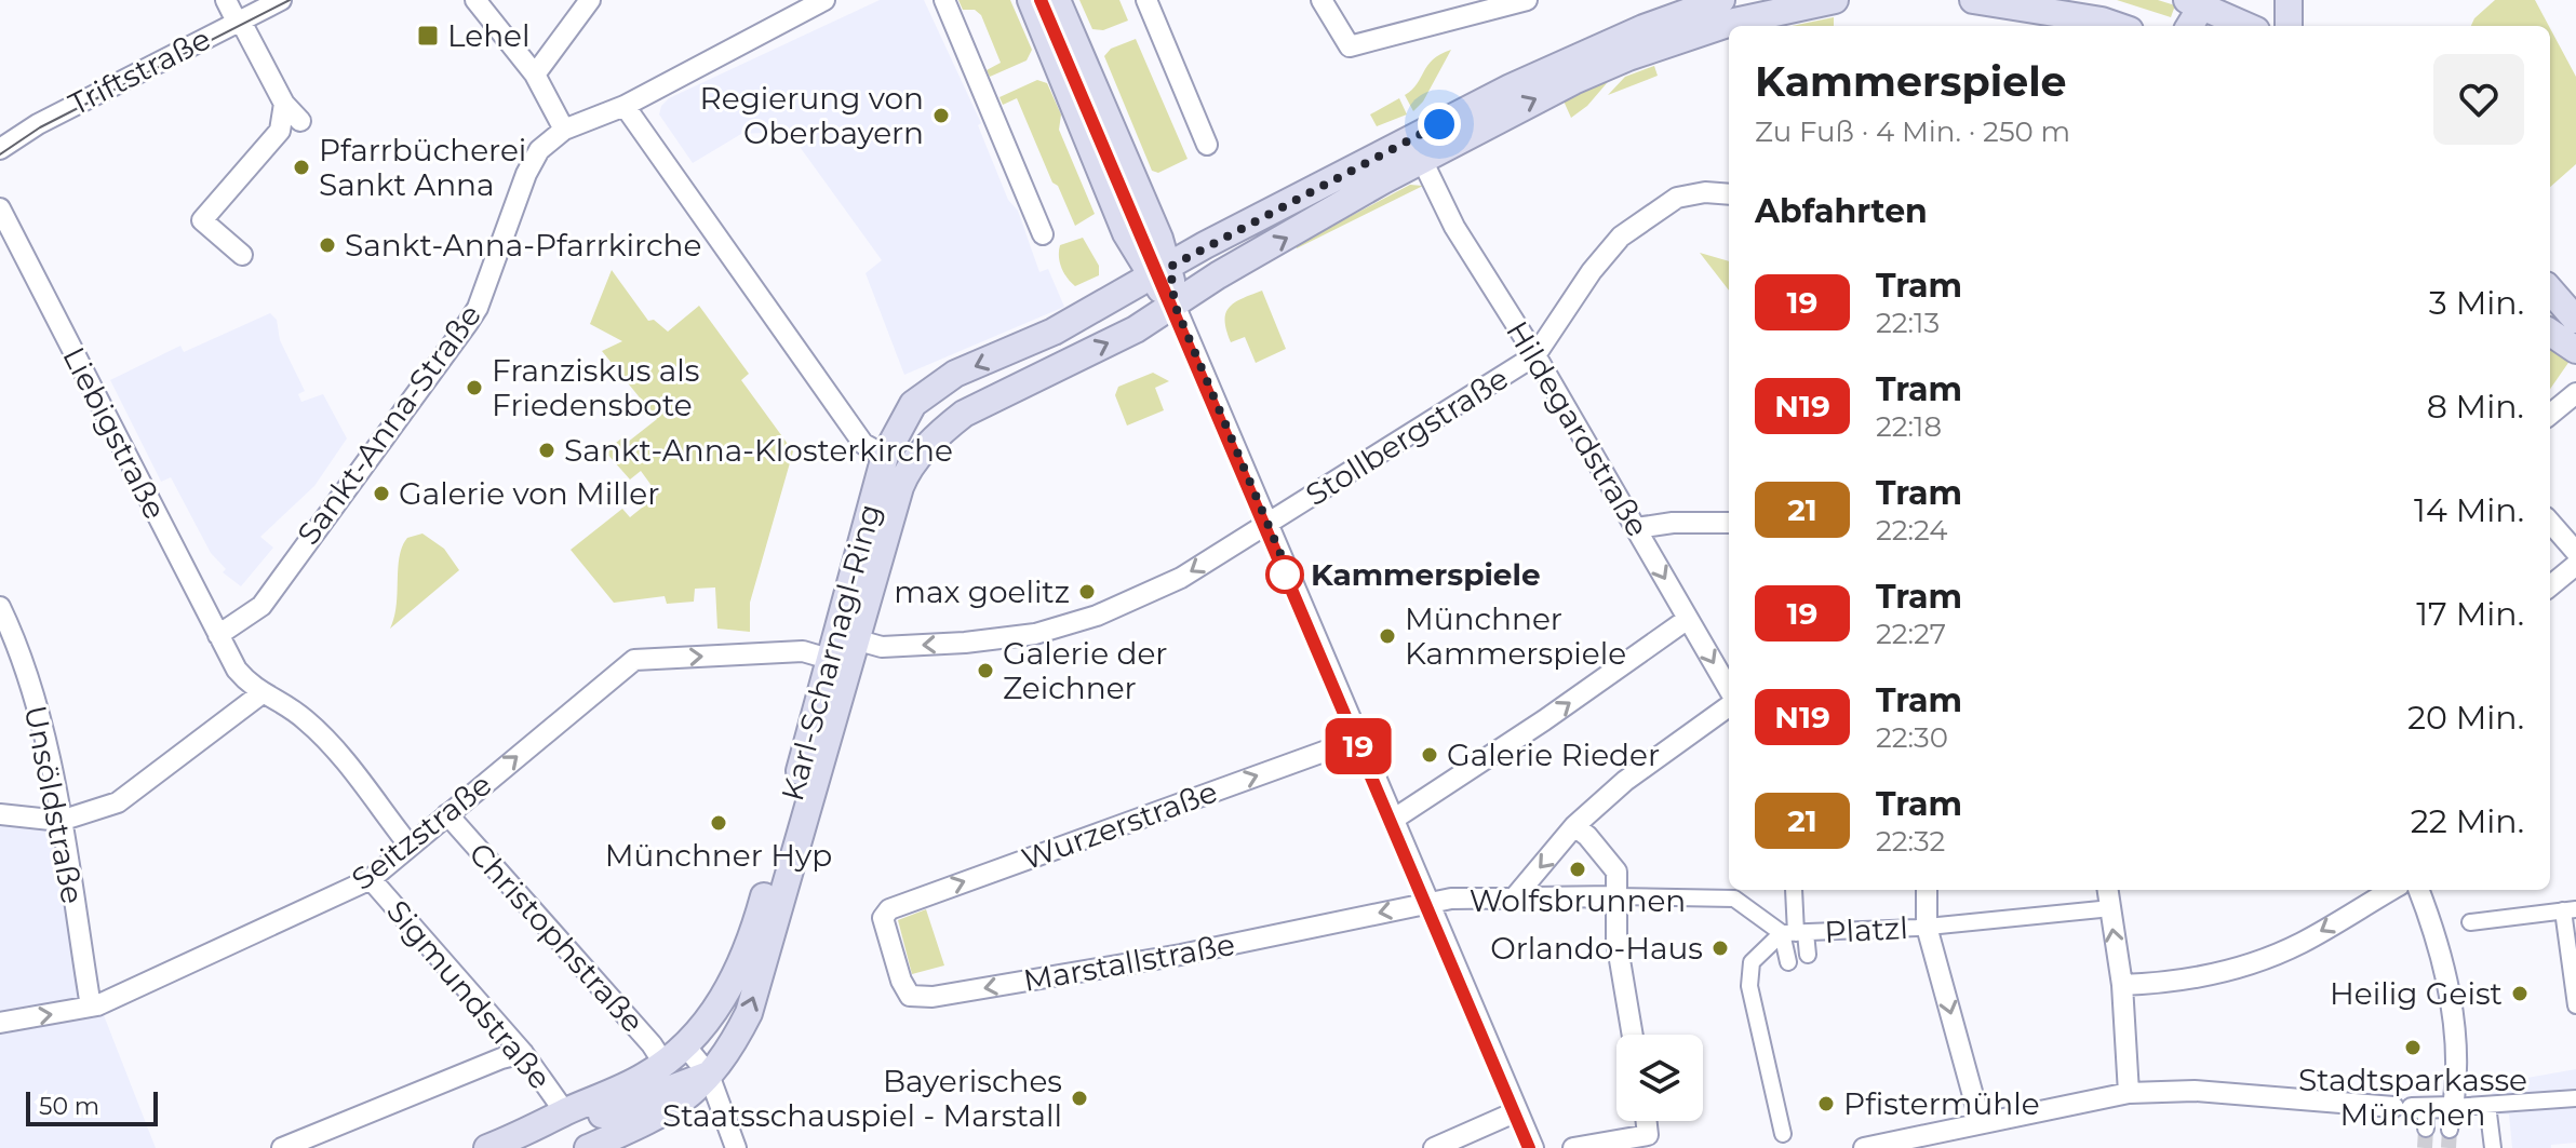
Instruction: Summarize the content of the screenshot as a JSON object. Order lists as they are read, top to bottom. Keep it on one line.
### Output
{"streets":{"main road":["Karl-Scharnagl-Ring"],"street":["Triftstraße","Sankt-Anna-Straße","Hildegardstraße","Liebigstraße","Stollbergstraße","Unsöldstraße","Wurzerstraße","Seitzstraße","Platzl","Christophstraße","Marstallstraße","Sigmundstraße"]},"crossings":[["Sankt-Anna-Straße","Liebigstraße"],["Hildegardstraße","Stollbergstraße"],["Hildegardstraße","Karl-Scharnagl-Ring"],["Stollbergstraße","Karl-Scharnagl-Ring"],["Karl-Scharnagl-Ring","Seitzstraße"],["Karl-Scharnagl-Ring","Christophstraße"],["Karl-Scharnagl-Ring","Sigmundstraße"],["Unsöldstraße","Seitzstraße"],["Wurzerstraße","Marstallstraße"],["Seitzstraße","Christophstraße"],["Seitzstraße","Sigmundstraße"]],"one_way":["Stollbergstraße","Wurzerstraße","Seitzstraße","Marstallstraße"],"places":{"transit":["Lehel"],"other":["Regierung von Oberbayern","Pfarrbücherei Sankt Anna","Sankt-Anna-Pfarrkirche","Franziskus als Friedensbote","Sankt-Anna-Klosterkirche","Galerie von Miller","Kammerspiele","max goelitz","Münchner Kammerspiele","Galerie der Zeichner","Galerie Rieder","Münchner Hyp","Wolfsbrunnen","Orlando-Haus","Heilig Geist","Stadtsparkasse München","Bayerisches Staatsschauspiel - Marstall","Pfistermühle"]},"lines":["tram line 19"],"scale_bar":"50 m","page":{"on_map":"19","heading":[["Kammerspiele","Zu Fuß · 4 Min. · 250 m"],"Abfahrten"],"list":[{"mark":"19","name":"Tram","note":"22:13","value":"3 Min."},{"mark":"N19","name":"Tram","note":"22:18","value":"8 Min."},{"mark":"21","name":"Tram","note":"22:24","value":"14 Min."},{"mark":"19","name":"Tram","note":"22:27","value":"17 Min."},{"mark":"N19","name":"Tram","note":"22:30","value":"20 Min."},{"mark":"21","name":"Tram","note":"22:32","value":"22 Min."}],"scale":"50 m"}}
